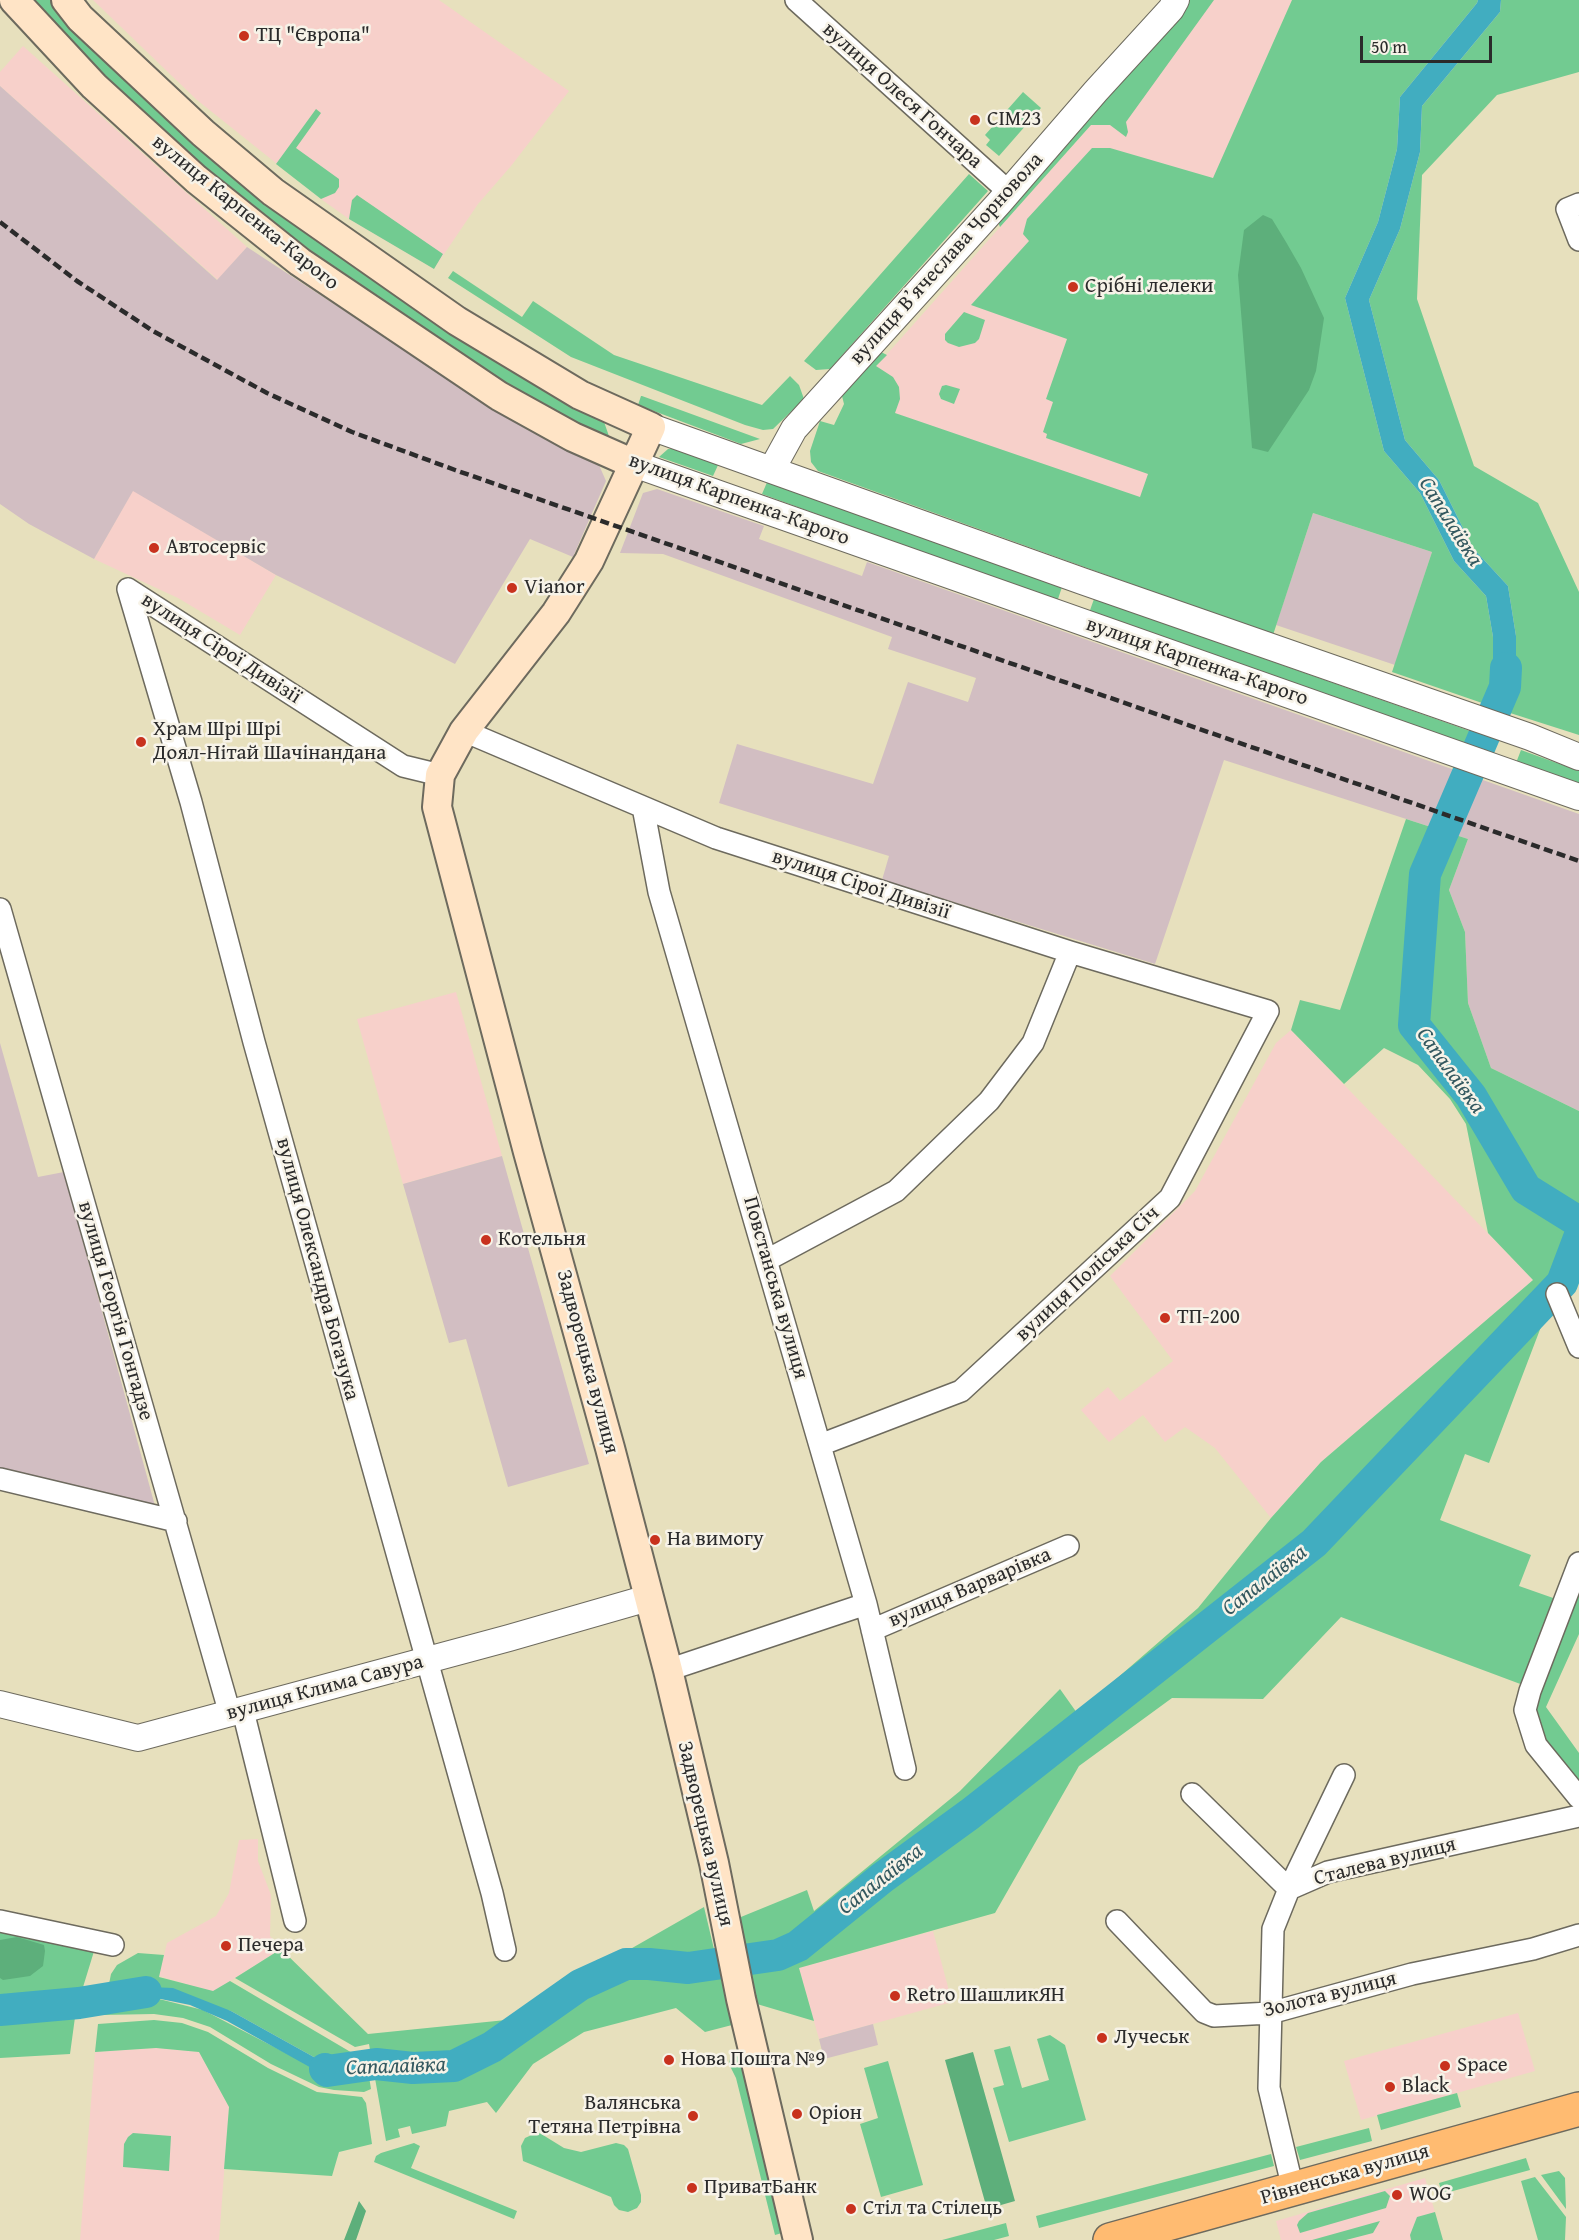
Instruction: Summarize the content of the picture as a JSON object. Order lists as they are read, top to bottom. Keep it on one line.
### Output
{"streets":{"main road":["вулиця Карпенка-Карого","Задворецька вулиця","Рівненська вулиця"],"street":["вулиця Олеся Гончара","вулиця Вʼячеслава Чорновола","вулиця Сірої Дивізії","вулиця Олександра Богачука","вулиця Поліська Січ","Повстанська вулиця","вулиця Георгія Гонгадзе","вулиця Варварівка","вулиця Клима Савура","Сталева вулиця","Золота вулиця"]},"crossings":[["вулиця Олеся Гончара","вулиця Вʼячеслава Чорновола"],["вулиця Карпенка-Карого","вулиця Вʼячеслава Чорновола"],["вулиця Карпенка-Карого","Задворецька вулиця"],["вулиця Сірої Дивізії","вулиця Олександра Богачука"],["вулиця Сірої Дивізії","вулиця Поліська Січ"],["вулиця Сірої Дивізії","Повстанська вулиця"],["вулиця Сірої Дивізії","Задворецька вулиця"],["вулиця Олександра Богачука","вулиця Клима Савура"],["вулиця Поліська Січ","Повстанська вулиця"],["Повстанська вулиця","вулиця Варварівка"],["вулиця Георгія Гонгадзе","вулиця Клима Савура"],["Задворецька вулиця","вулиця Варварівка"],["Задворецька вулиця","вулиця Клима Савура"]],"water":["Сапалаївка"],"places":["ТЦ \"Європа\"","СІМ23","Срібні лелеки","Автосервіс","Vianor","Храм Шрі Шрі Доял-Нітай Шачінандана","Котельня","ТП-200","На вимогу","Печера","Retro ШашликЯН","Лучеськ","Нова Пошта №9","Space","Black","Оріон","Валянська Тетяна Петрівна","ПриватБанк","WOG","Стіл та Стілець"],"scale_bar":"50 m"}
